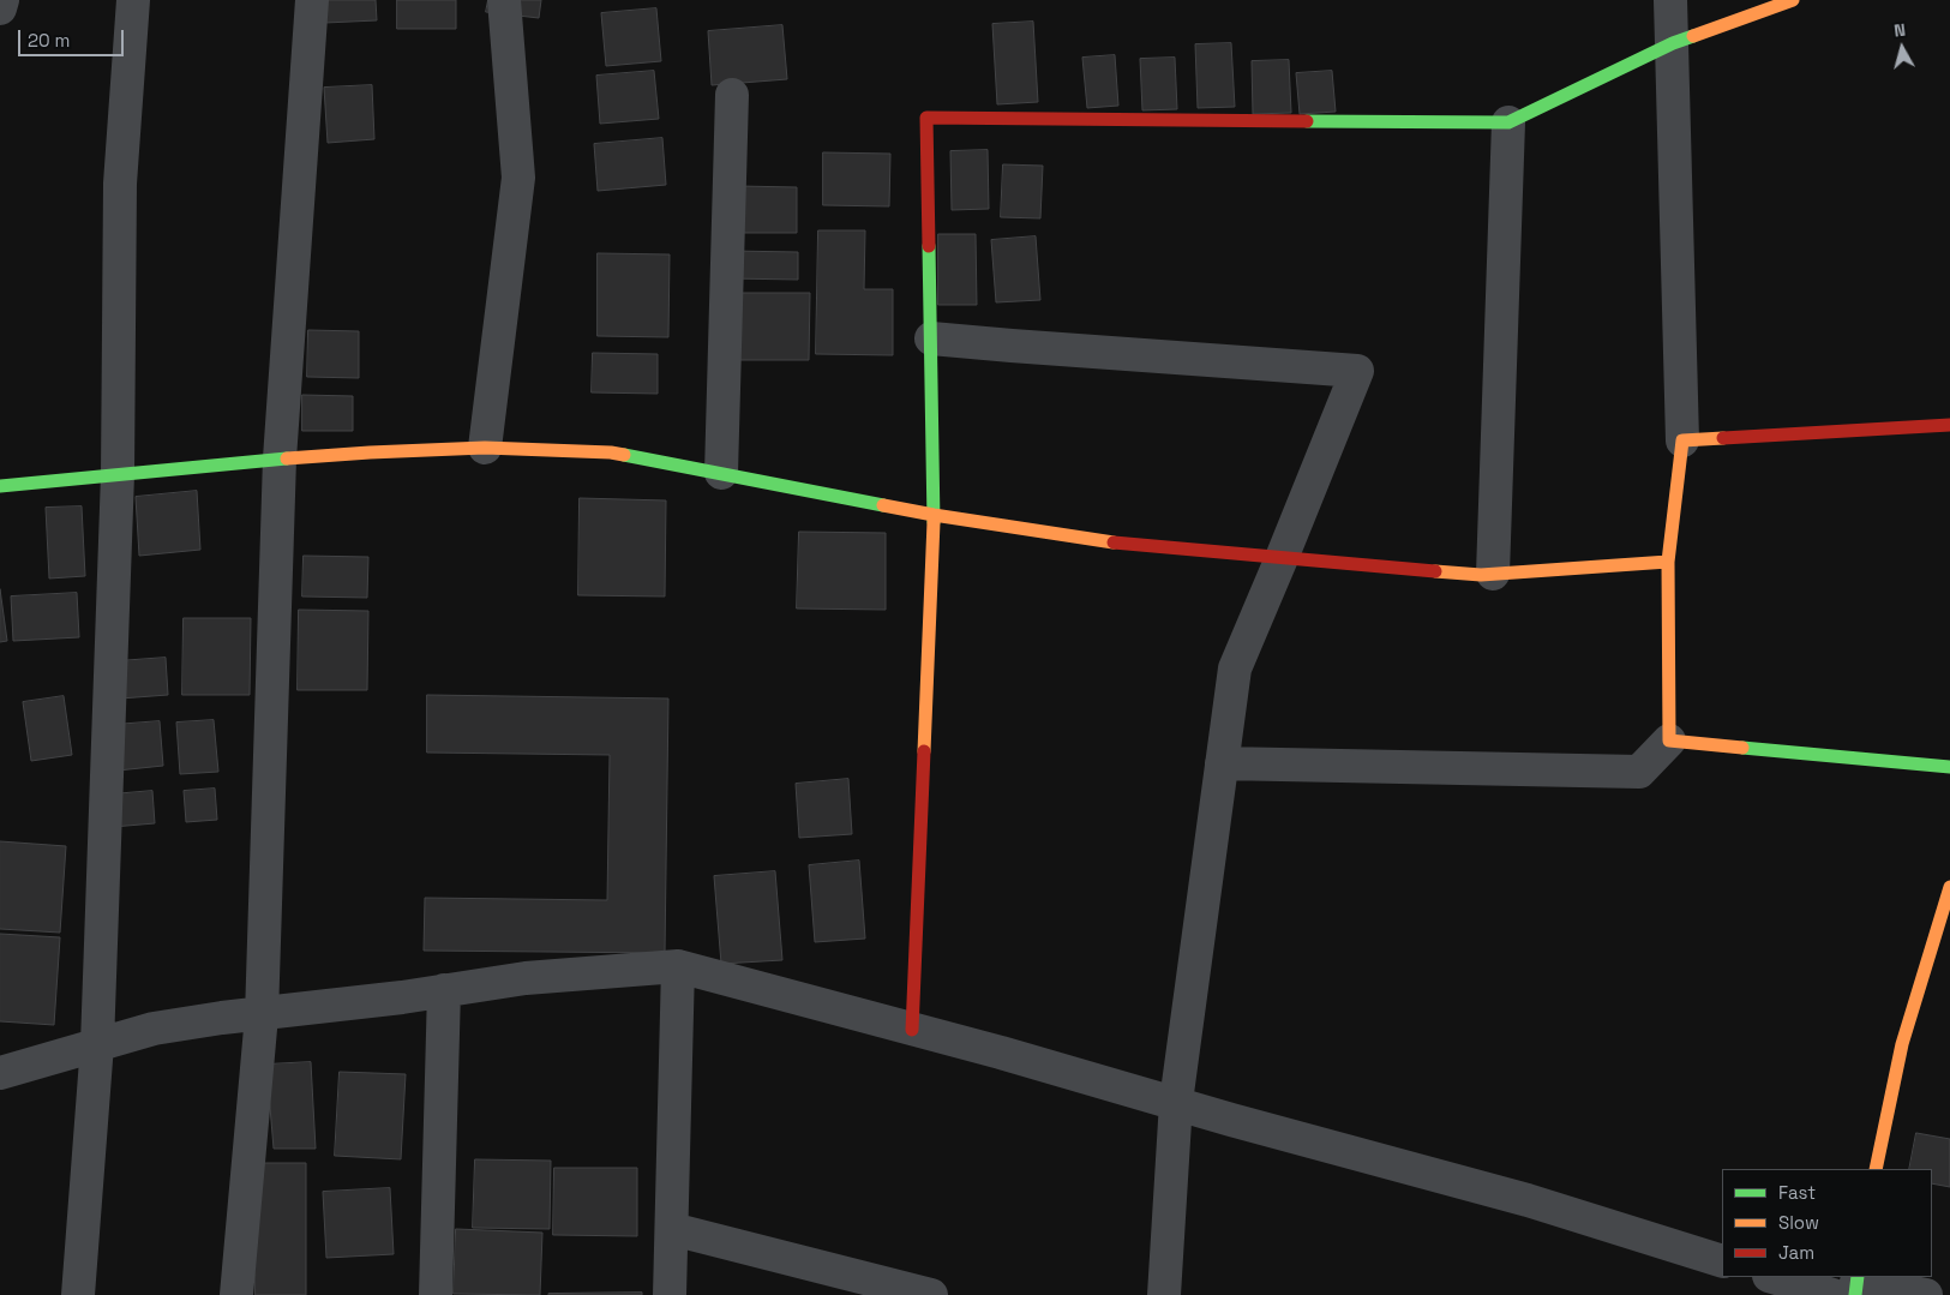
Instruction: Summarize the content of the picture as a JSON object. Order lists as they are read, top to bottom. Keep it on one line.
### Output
{"legend":["Fast","Slow","Jam"],"scale_bar":"20 m","north":"top"}
